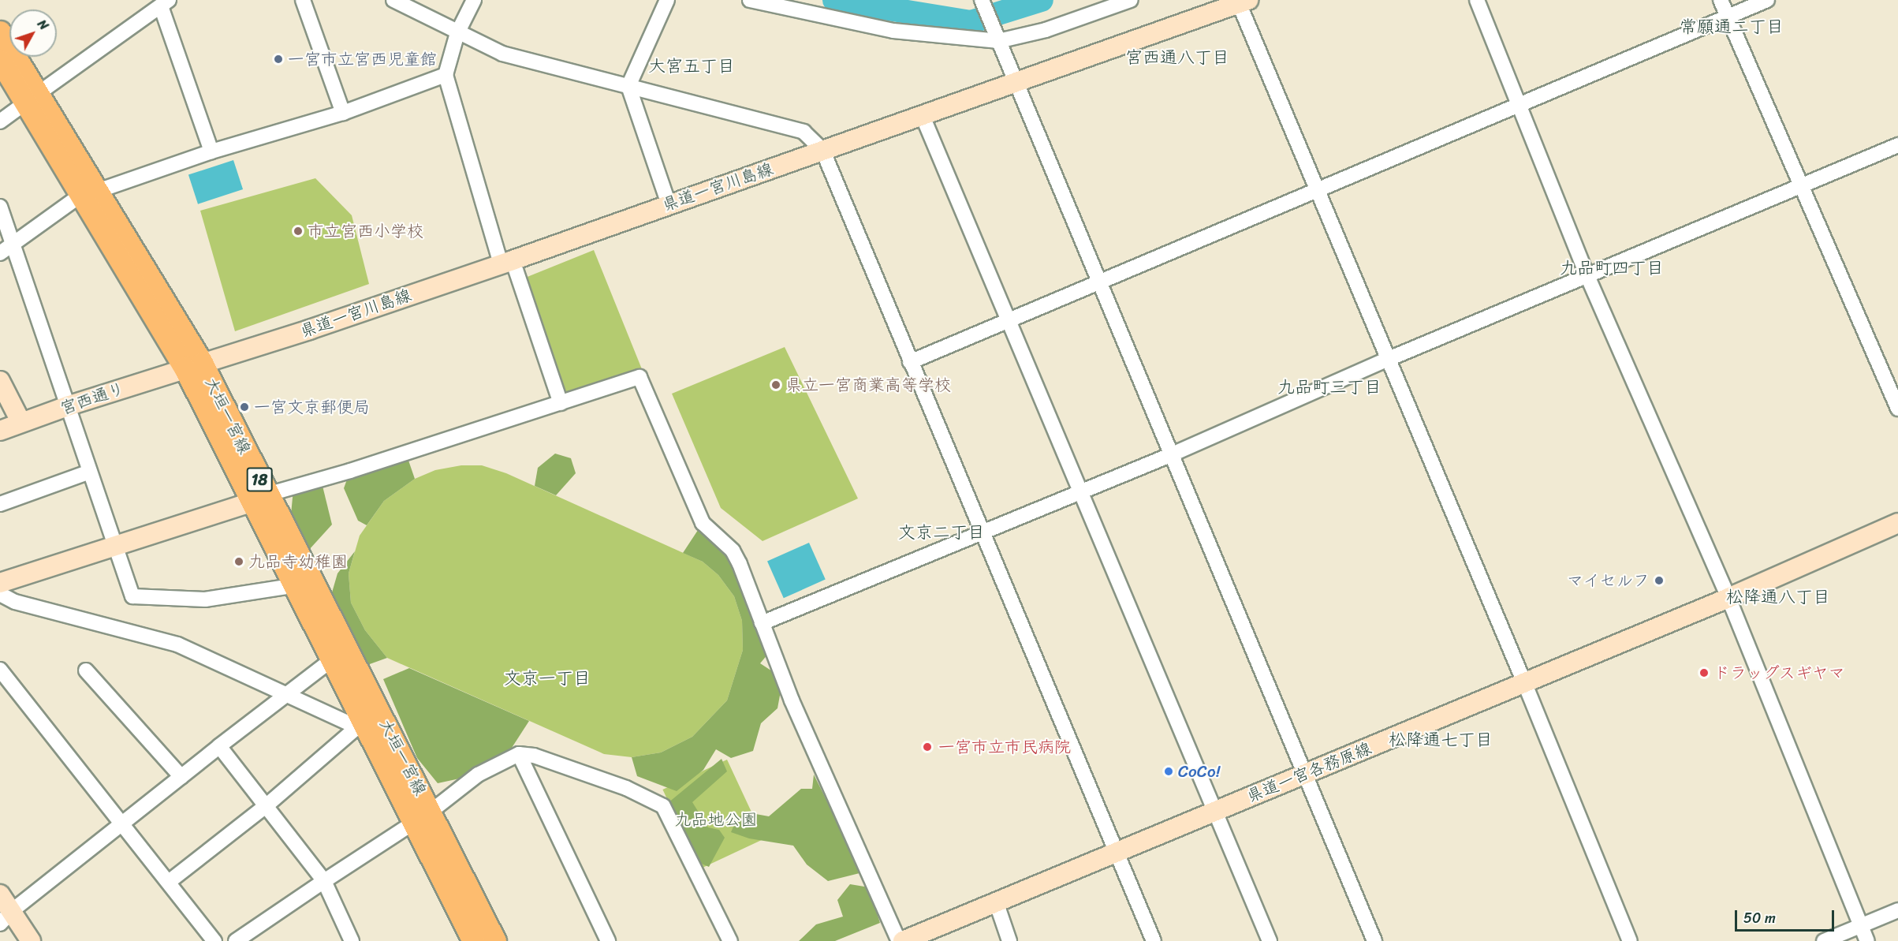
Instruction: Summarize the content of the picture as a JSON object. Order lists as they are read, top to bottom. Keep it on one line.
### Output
{"streets":{"main road":["県道一宮川島線","宮西通り","大垣一宮線","18","県道一宮各務原線"]},"crossings":[["県道一宮川島線","宮西通り"],["県道一宮川島線","大垣一宮線"],["宮西通り","大垣一宮線"]],"districts":["常願通二丁目","宮西通八丁目","大宮五丁目","九品町四丁目","九品町三丁目","文京二丁目","松降通八丁目","文京一丁目","松降通七丁目"],"parks":["九品地公園"],"places":["一宮市立宮西児童館","市立宮西小学校","県立一宮商業高等学校","一宮文京郵便局","九品寺幼稚園","マイセルフ","ドラッグスギヤマ","一宮市立市民病院","CoCo!"],"scale_bar":"50 m","north":"top right"}
